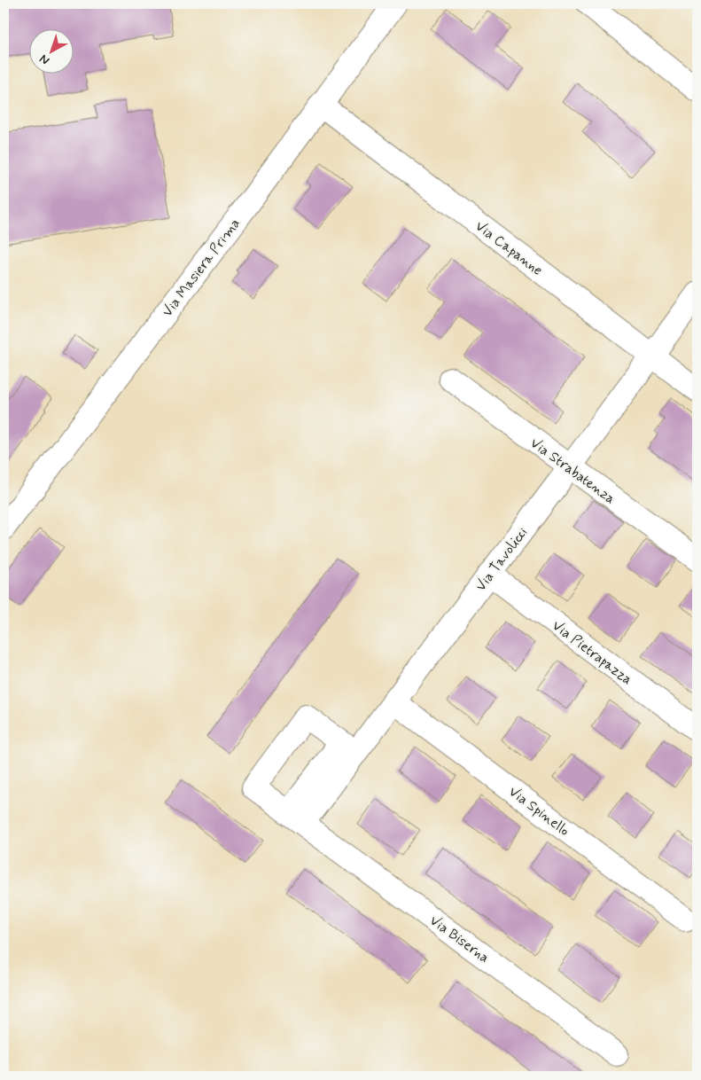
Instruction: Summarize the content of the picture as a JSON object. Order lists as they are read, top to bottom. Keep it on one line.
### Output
{"streets":{"street":["Via Capanne","Via Masiera Prima","Via Strabatenza","Via Tavolicci","Via Pietrapazza","Via Spinello","Via Biserna"]},"crossings":[["Via Capanne","Via Masiera Prima"],["Via Capanne","Via Tavolicci"],["Via Strabatenza","Via Tavolicci"],["Via Tavolicci","Via Pietrapazza"],["Via Tavolicci","Via Spinello"],["Via Tavolicci","Via Biserna"]],"north":"bottom left"}
